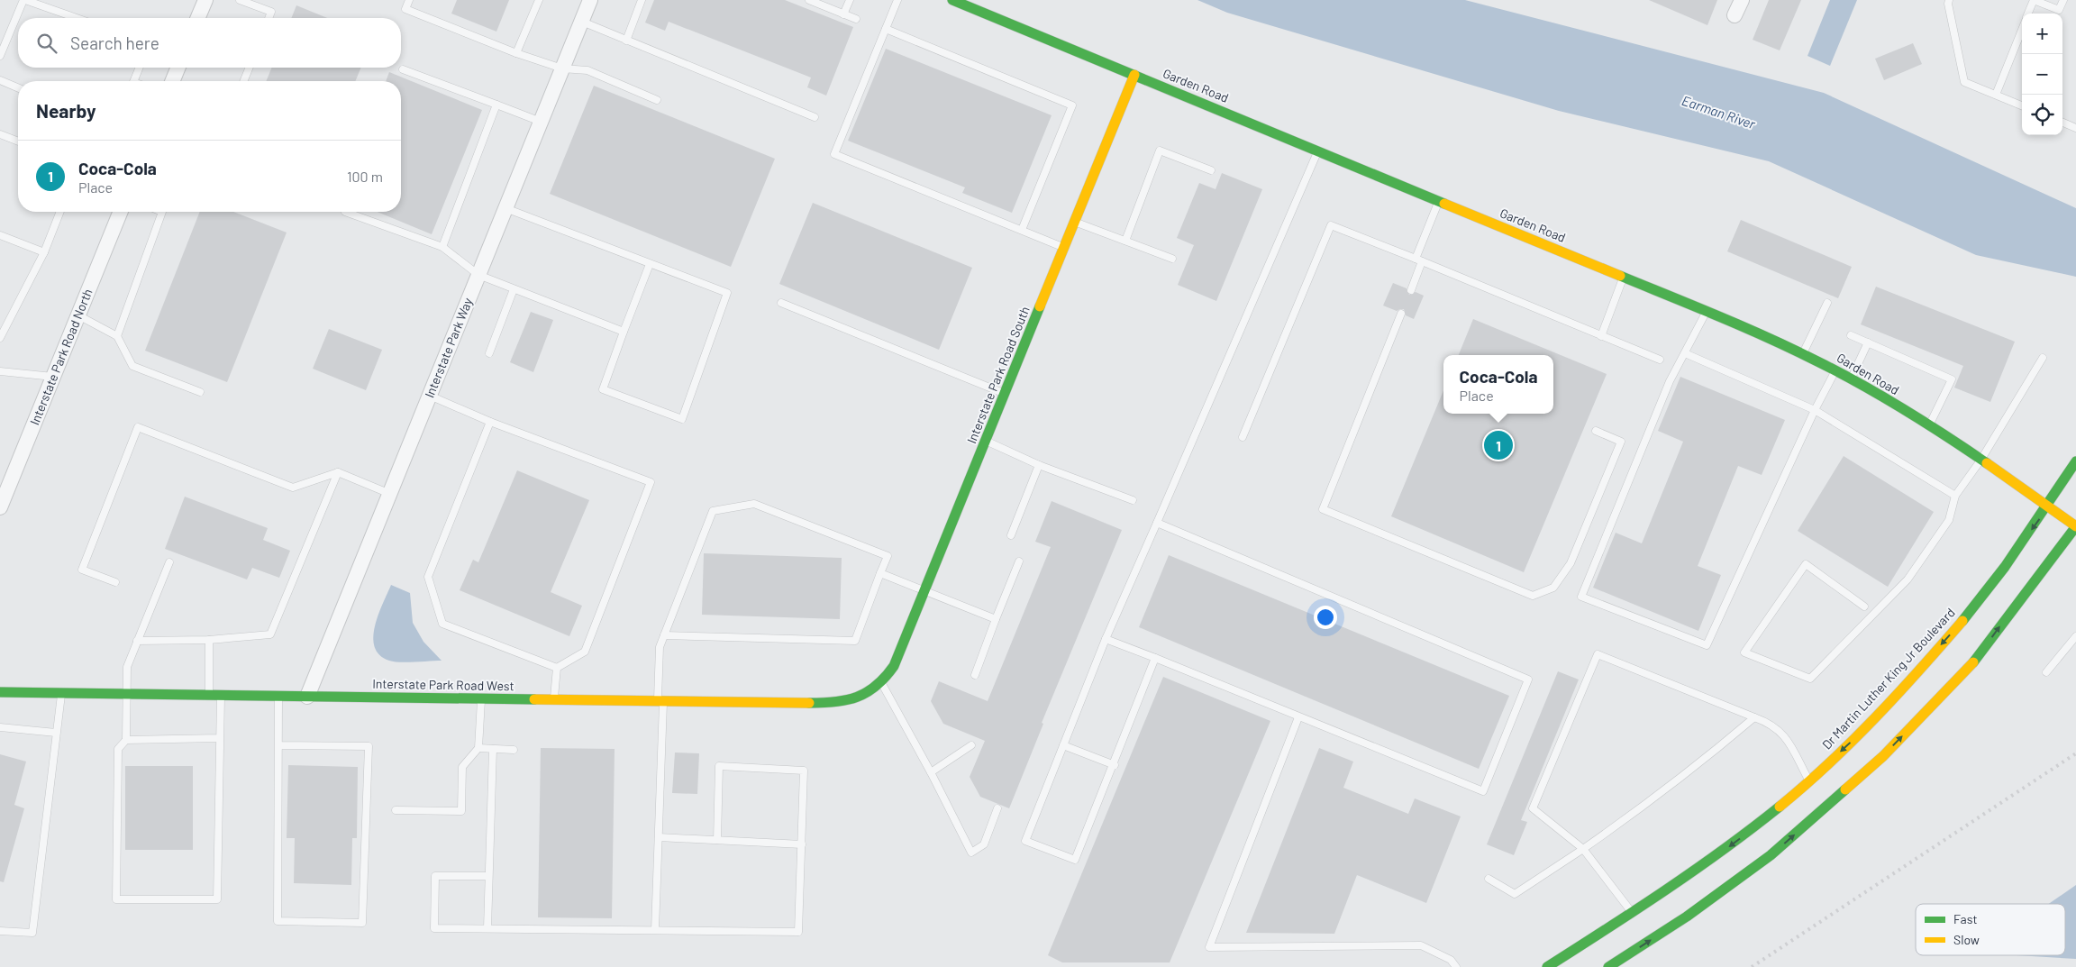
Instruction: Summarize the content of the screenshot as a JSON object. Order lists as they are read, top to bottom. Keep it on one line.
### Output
{"streets":{"street":["Garden Road","Interstate Park Way","Interstate Park Road North","Interstate Park Road South","Dr Martin Luther King Jr Boulevard","Interstate Park Road West"]},"crossings":[["Garden Road","Interstate Park Road South"],["Garden Road","Dr Martin Luther King Jr Boulevard"],["Interstate Park Way","Interstate Park Road West"],["Interstate Park Road South","Interstate Park Road West"]],"water":["Earman River"],"legend":["Fast","Slow"],"page":{"map_buttons":["+","−"],"search":"Search here","heading":"Nearby","list":[{"mark":"1","name":"Coca-Cola","note":"Place","value":"100 m"}],"popup":["Coca-Cola","Place"],"pins":"1"}}
